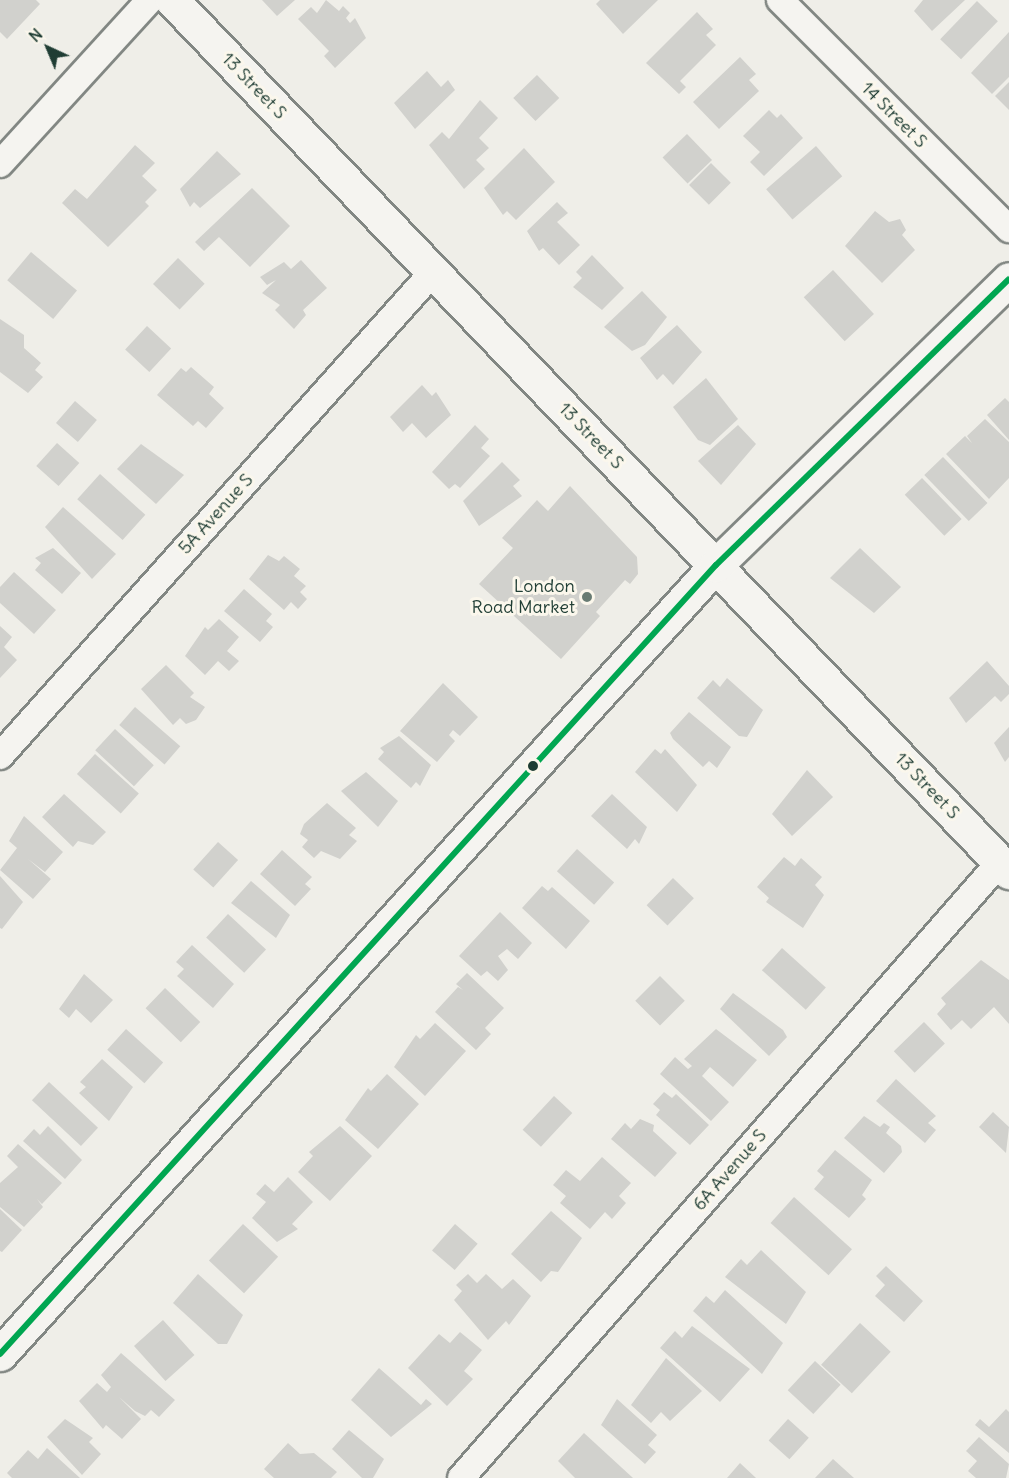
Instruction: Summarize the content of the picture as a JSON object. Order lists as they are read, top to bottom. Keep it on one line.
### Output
{"streets":{"main road":["13 Street S"],"street":["14 Street S","5A Avenue S","6A Avenue S"]},"crossings":[["13 Street S","5A Avenue S"],["13 Street S","6A Avenue S"]],"places":["London Road Market"],"north":"top left"}
